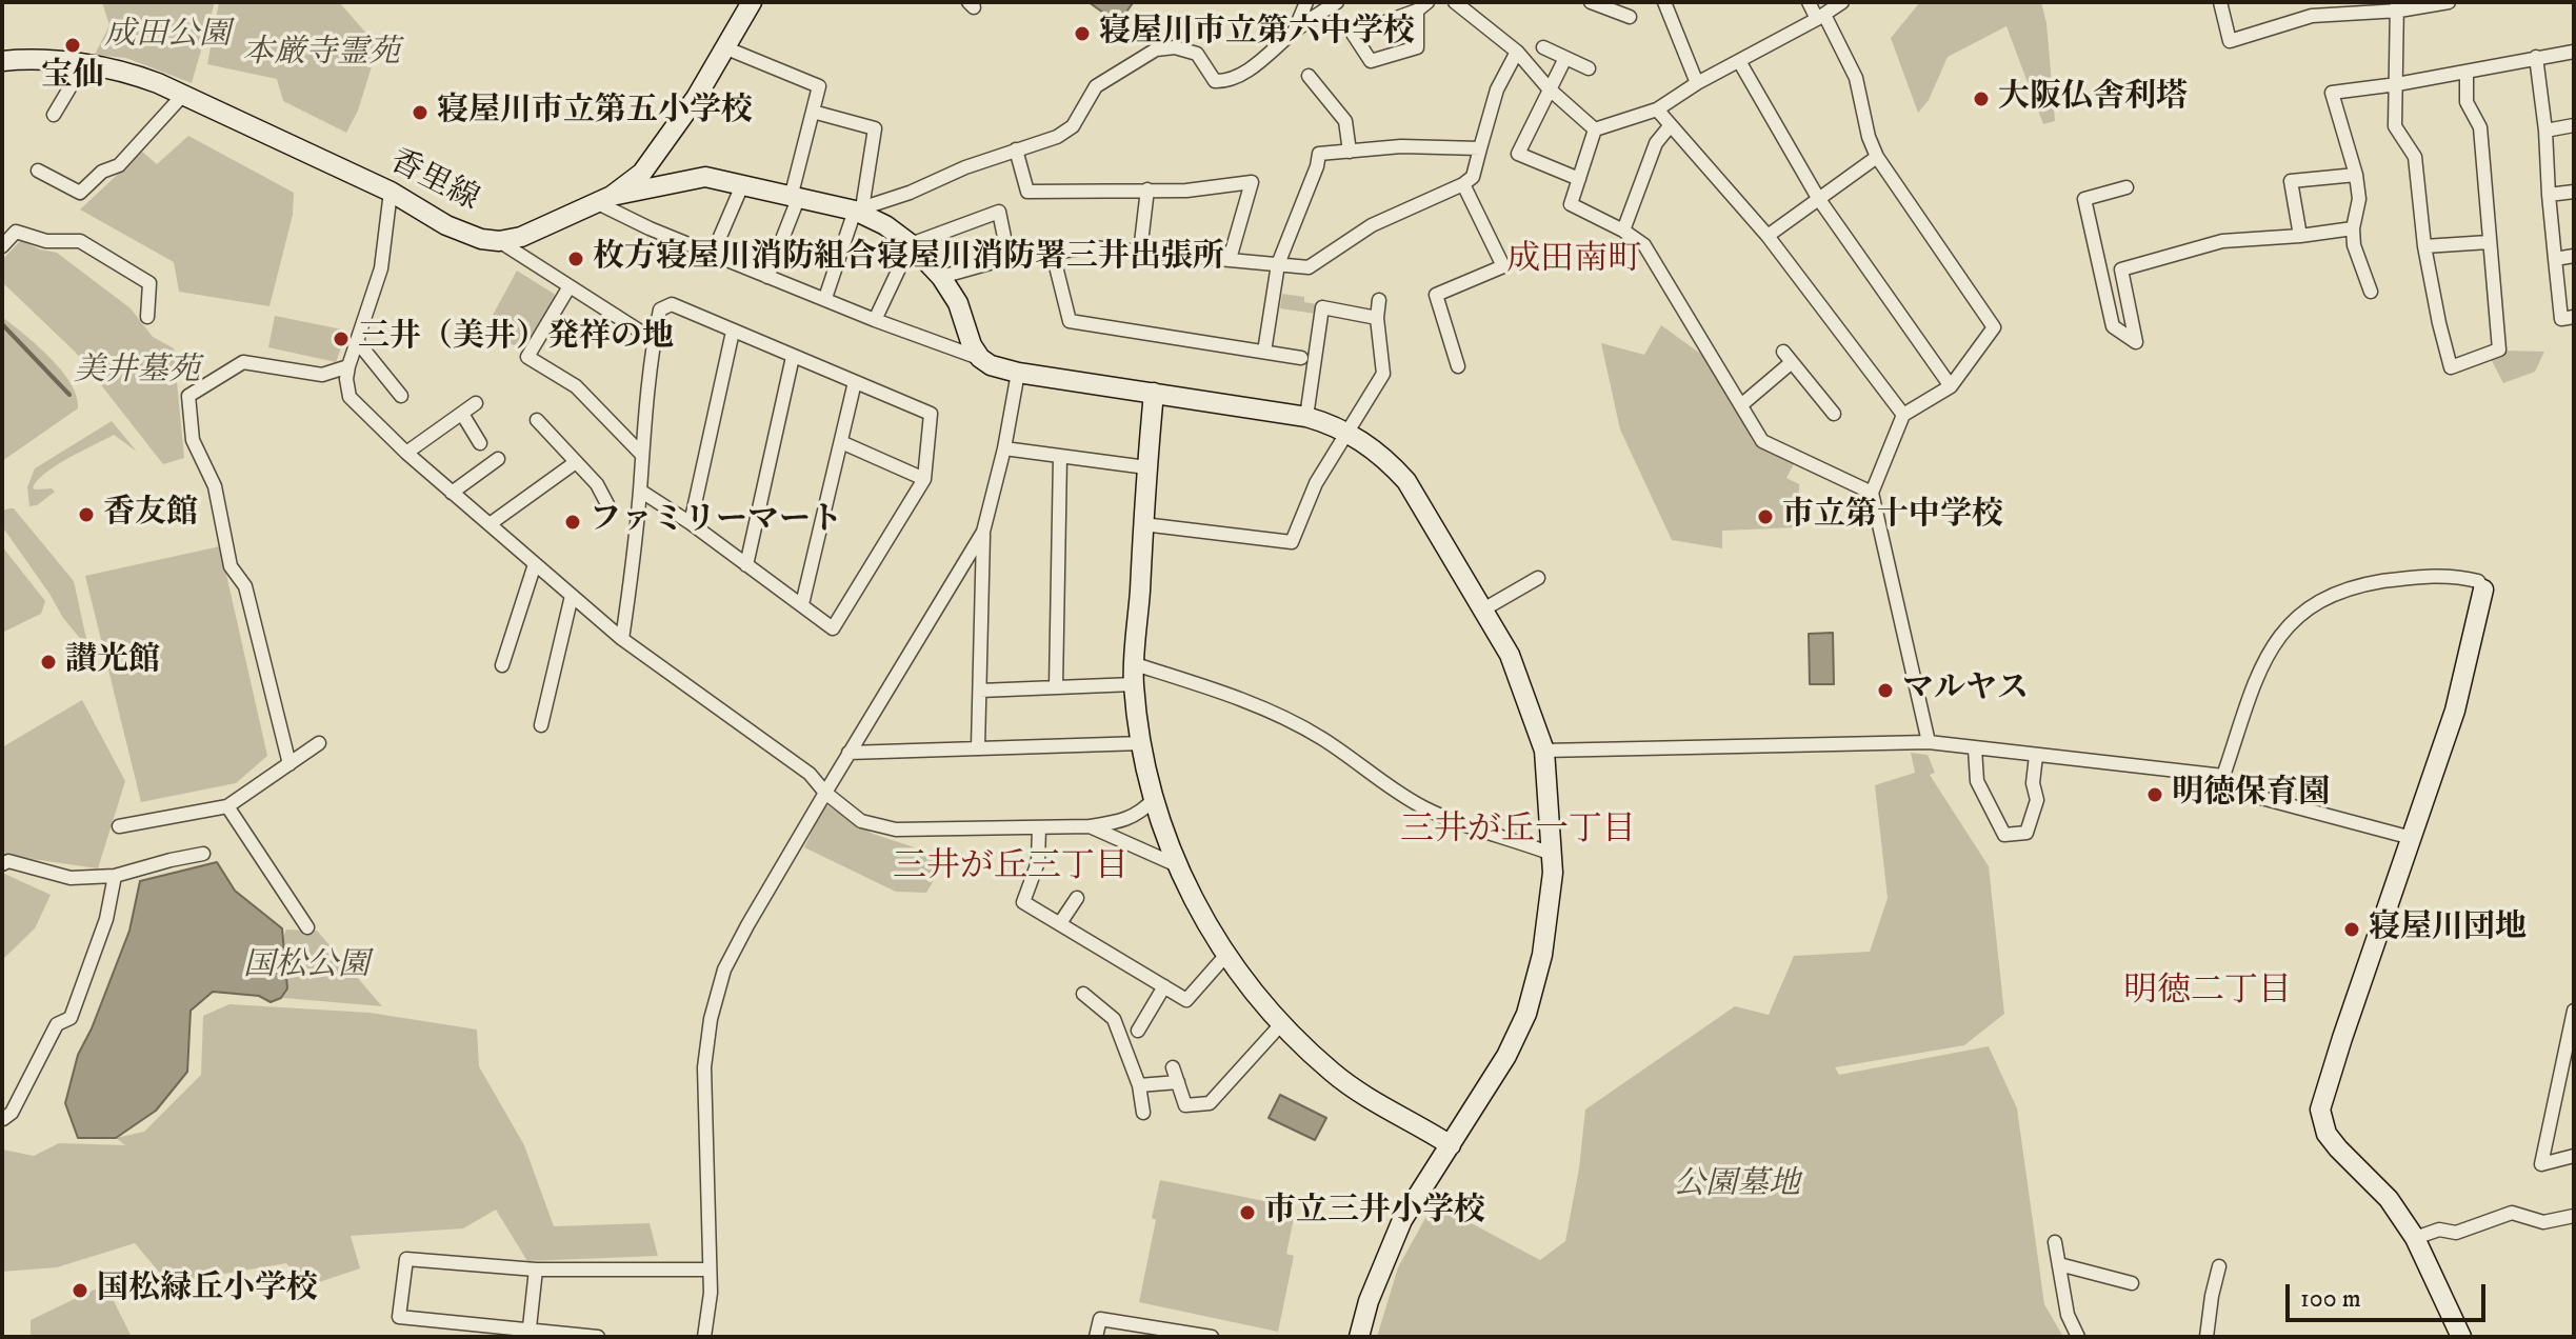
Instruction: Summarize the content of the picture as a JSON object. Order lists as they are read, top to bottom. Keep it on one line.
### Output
{"streets":{"street":["香里線"]},"districts":["成田南町","三井が丘一丁目","三井が丘三丁目","明徳二丁目"],"parks":["成田公園","本厳寺霊苑","美井墓苑","国松公園","公園墓地"],"places":["寝屋川市立第六中学校","宝仙","大阪仏舎利塔","寝屋川市立第五小学校","枚方寝屋川消防組合寝屋川消防署三井出張所","三井（美井）発祥の地","香友館","市立第十中学校","ファミリーマート","讃光館","マルヤス","明徳保育園","寝屋川団地","市立三井小学校","国松緑丘小学校"],"scale_bar":"100 m"}
